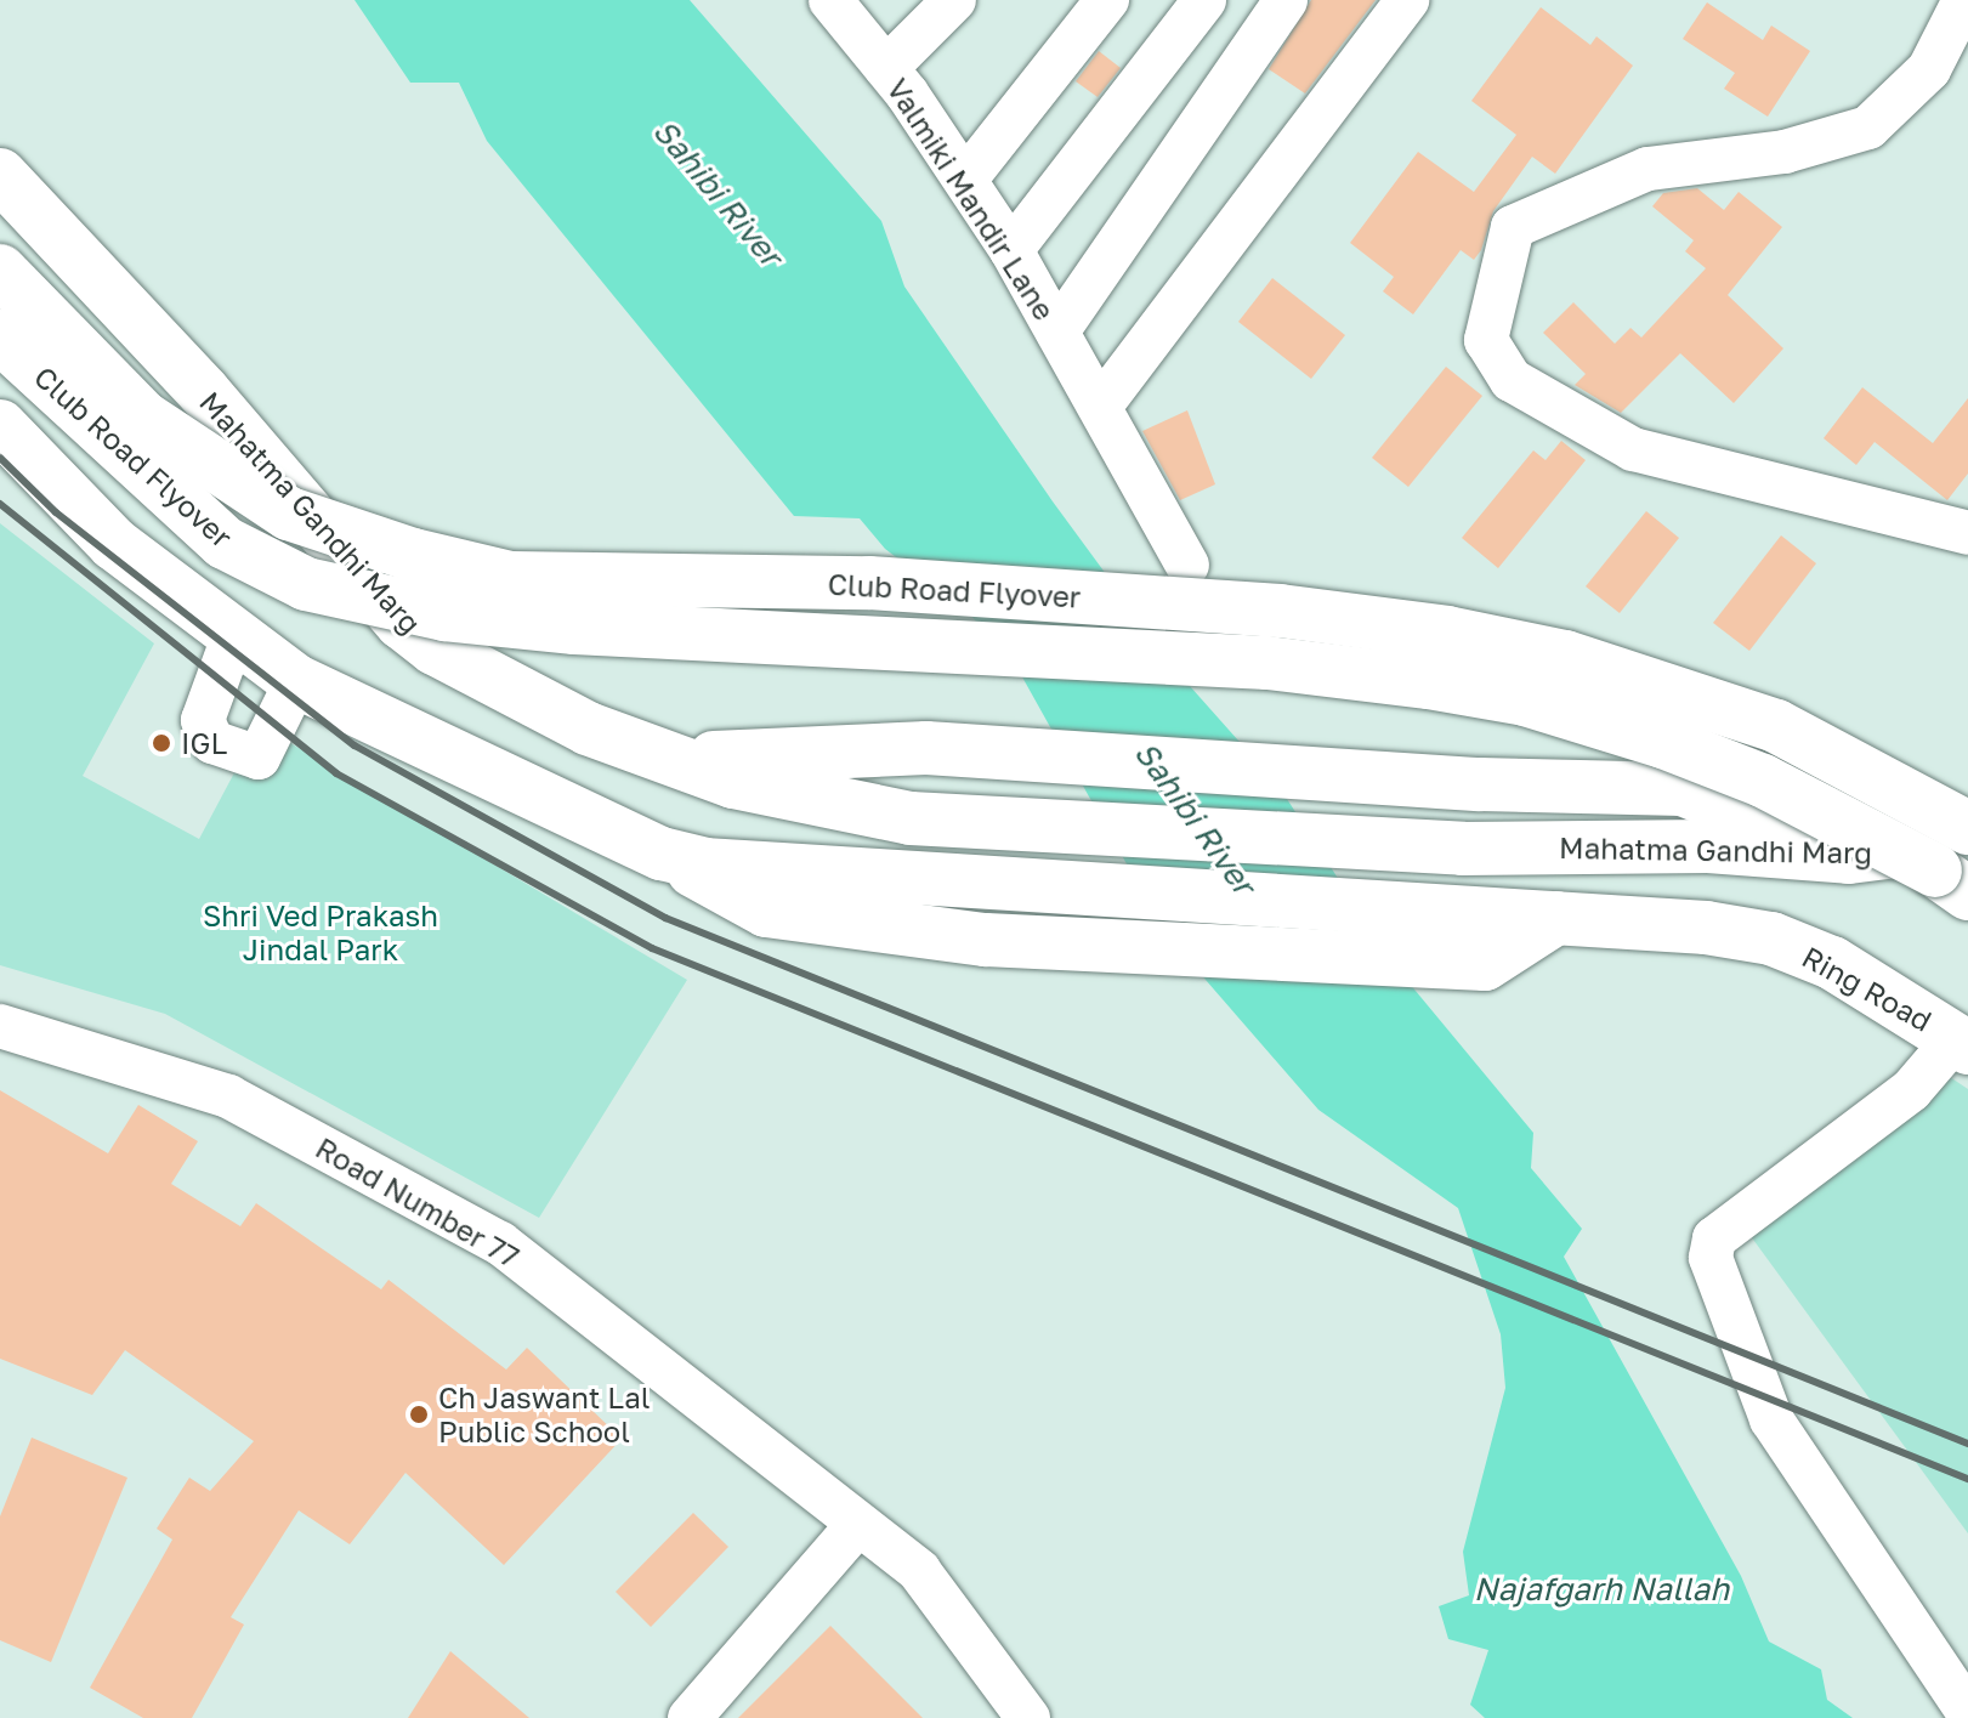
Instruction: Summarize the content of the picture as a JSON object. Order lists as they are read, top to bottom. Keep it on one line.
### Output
{"streets":{"main road":["Club Road Flyover","Mahatma Gandhi Marg","Ring Road"],"street":["Valmiki Mandir Lane","Road Number 77"]},"water":["Sahibi River","Najafgarh Nallah"],"parks":["Shri Ved Prakash Jindal Park"],"places":["IGL","Ch Jaswant Lal Public School"]}
